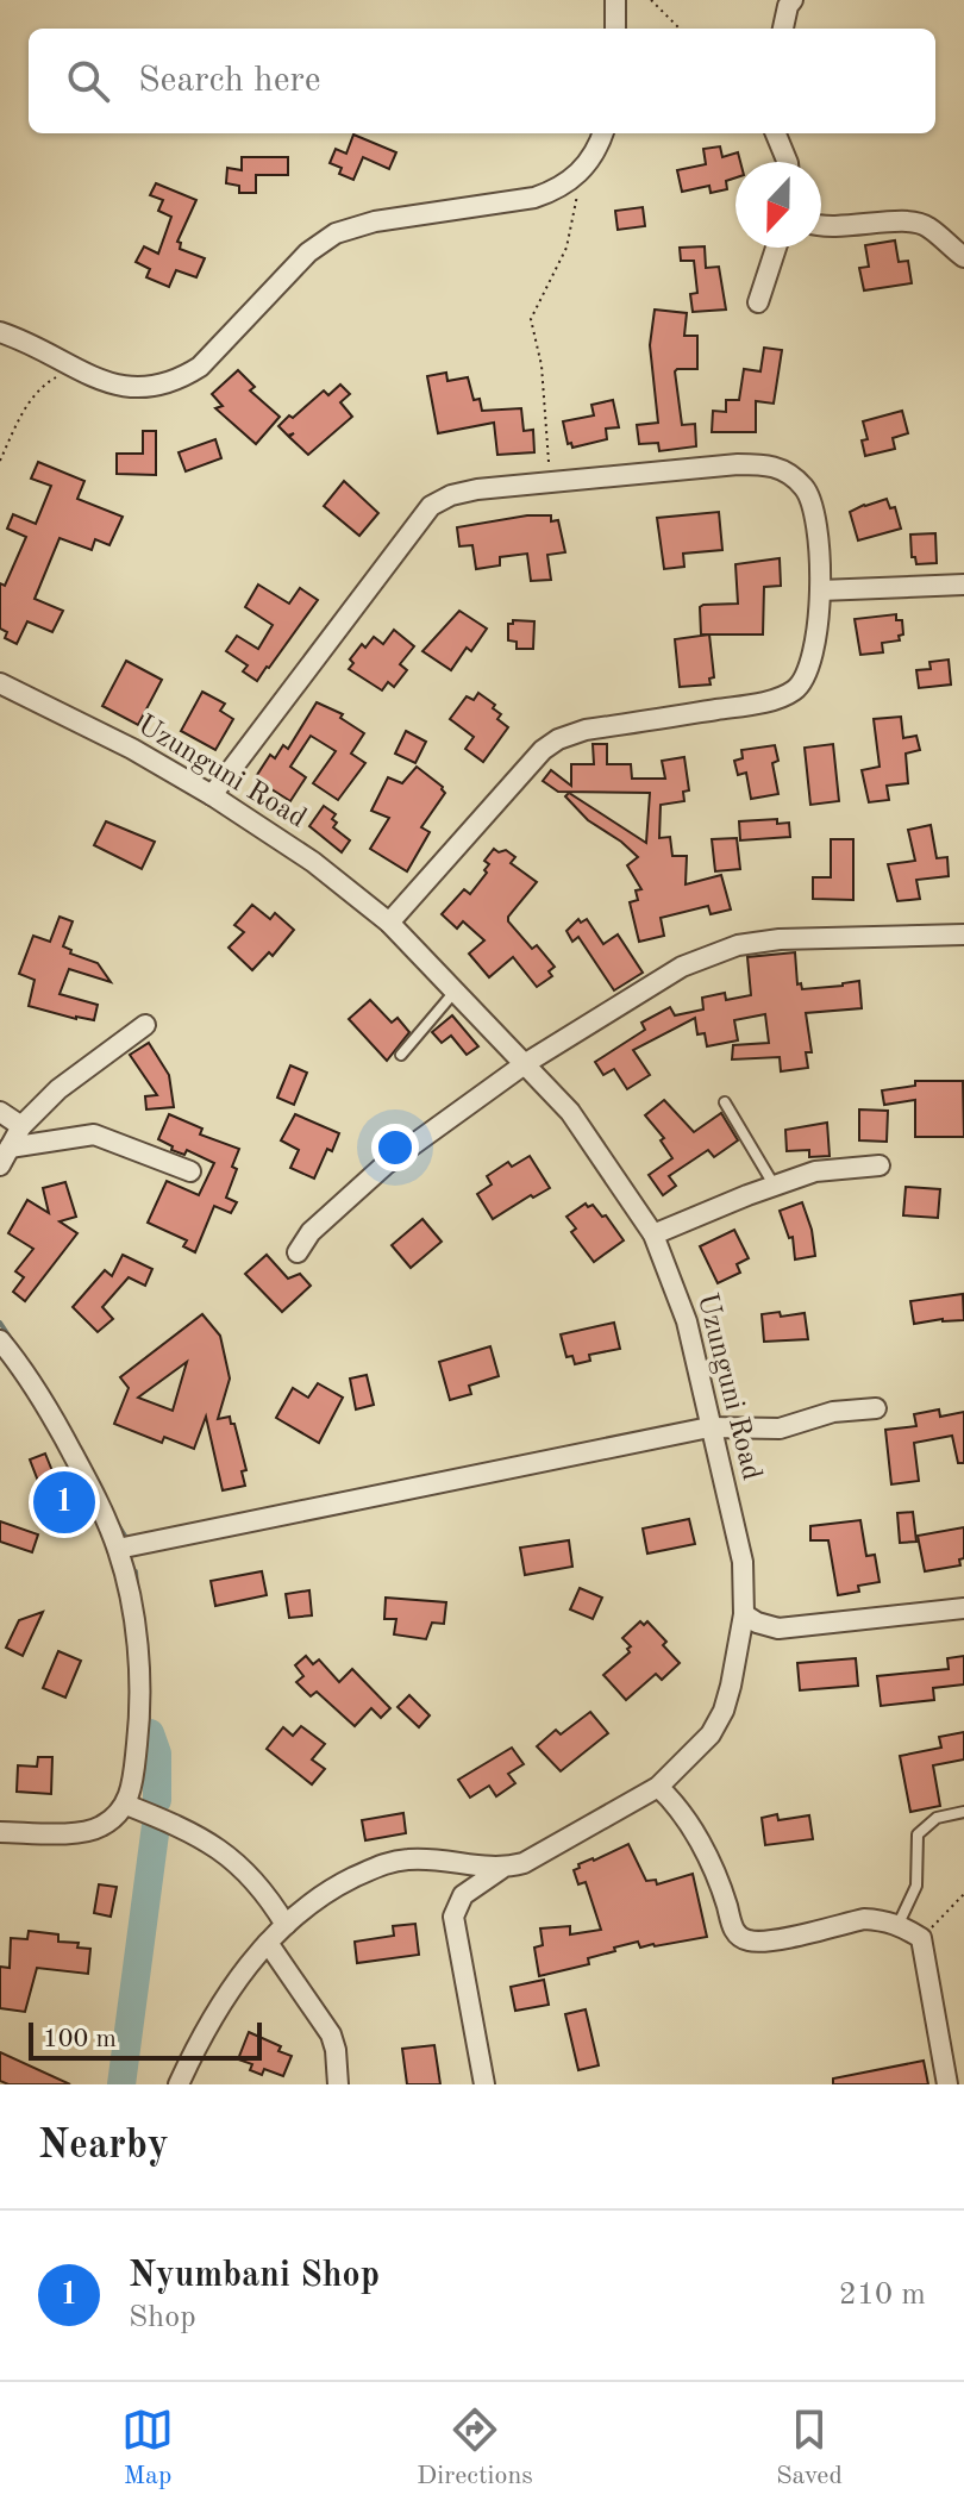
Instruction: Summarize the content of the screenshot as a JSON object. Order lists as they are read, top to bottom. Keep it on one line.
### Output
{"streets":{"street":["Uzunguni Road"]},"scale_bar":"100 m","north":"bottom","page":{"search":"Search here","pins":"1","scale":"100 m","heading":"Nearby","list":[{"mark":"1","name":"Nyumbani Shop","note":"Shop","value":"210 m"}],"nav":["Map","Directions","Saved"]}}
